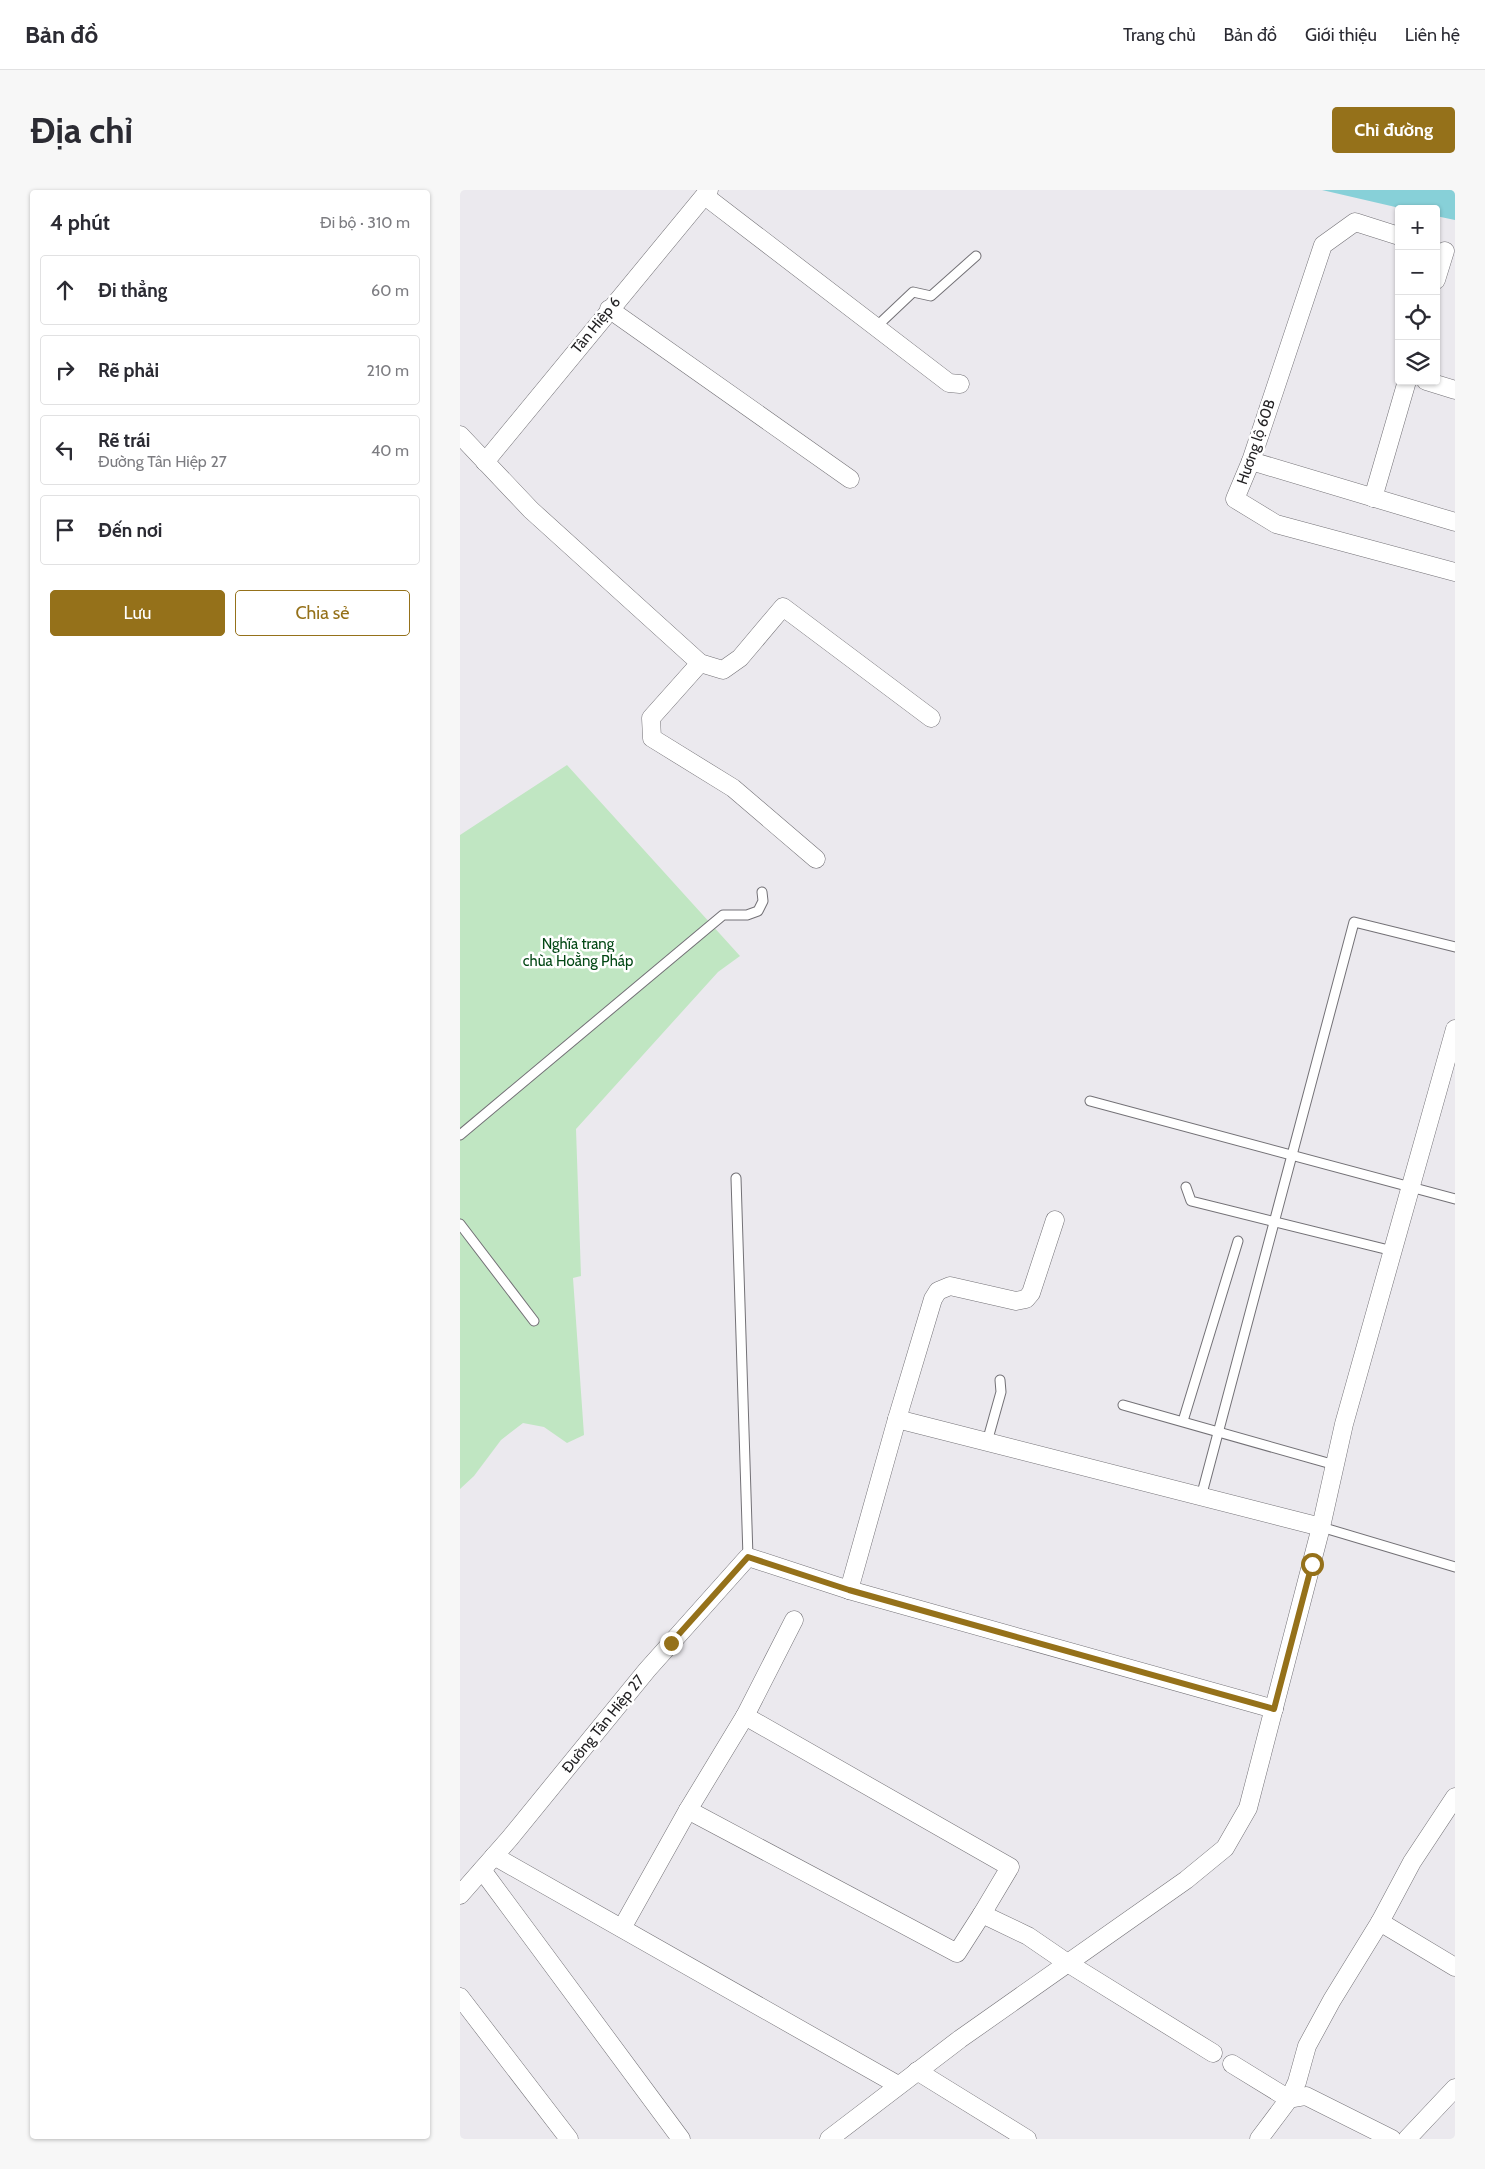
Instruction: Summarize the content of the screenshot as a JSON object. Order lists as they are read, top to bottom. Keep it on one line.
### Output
{"streets":{"street":["Tân Hiệp 6","Hương lộ 60B","Đường Tân Hiệp 27"]},"parks":["Nghĩa trang chùa Hoằng Pháp"],"page":{"header":"Bản đồ","nav":["Trang chủ","Bản đồ","Giới thiệu","Liên hệ"],"buttons":["Chỉ đường",["Lưu","Chia sẻ"]],"title":"Địa chỉ","heading":["4 phút","Đi bộ · 310 m"],"map_buttons":["+","−"],"list":[["Đi thẳng","60 m"],["Rẽ phải","210 m"],["Rẽ trái","Đường Tân Hiệp 27","40 m"],"Đến nơi"]}}
